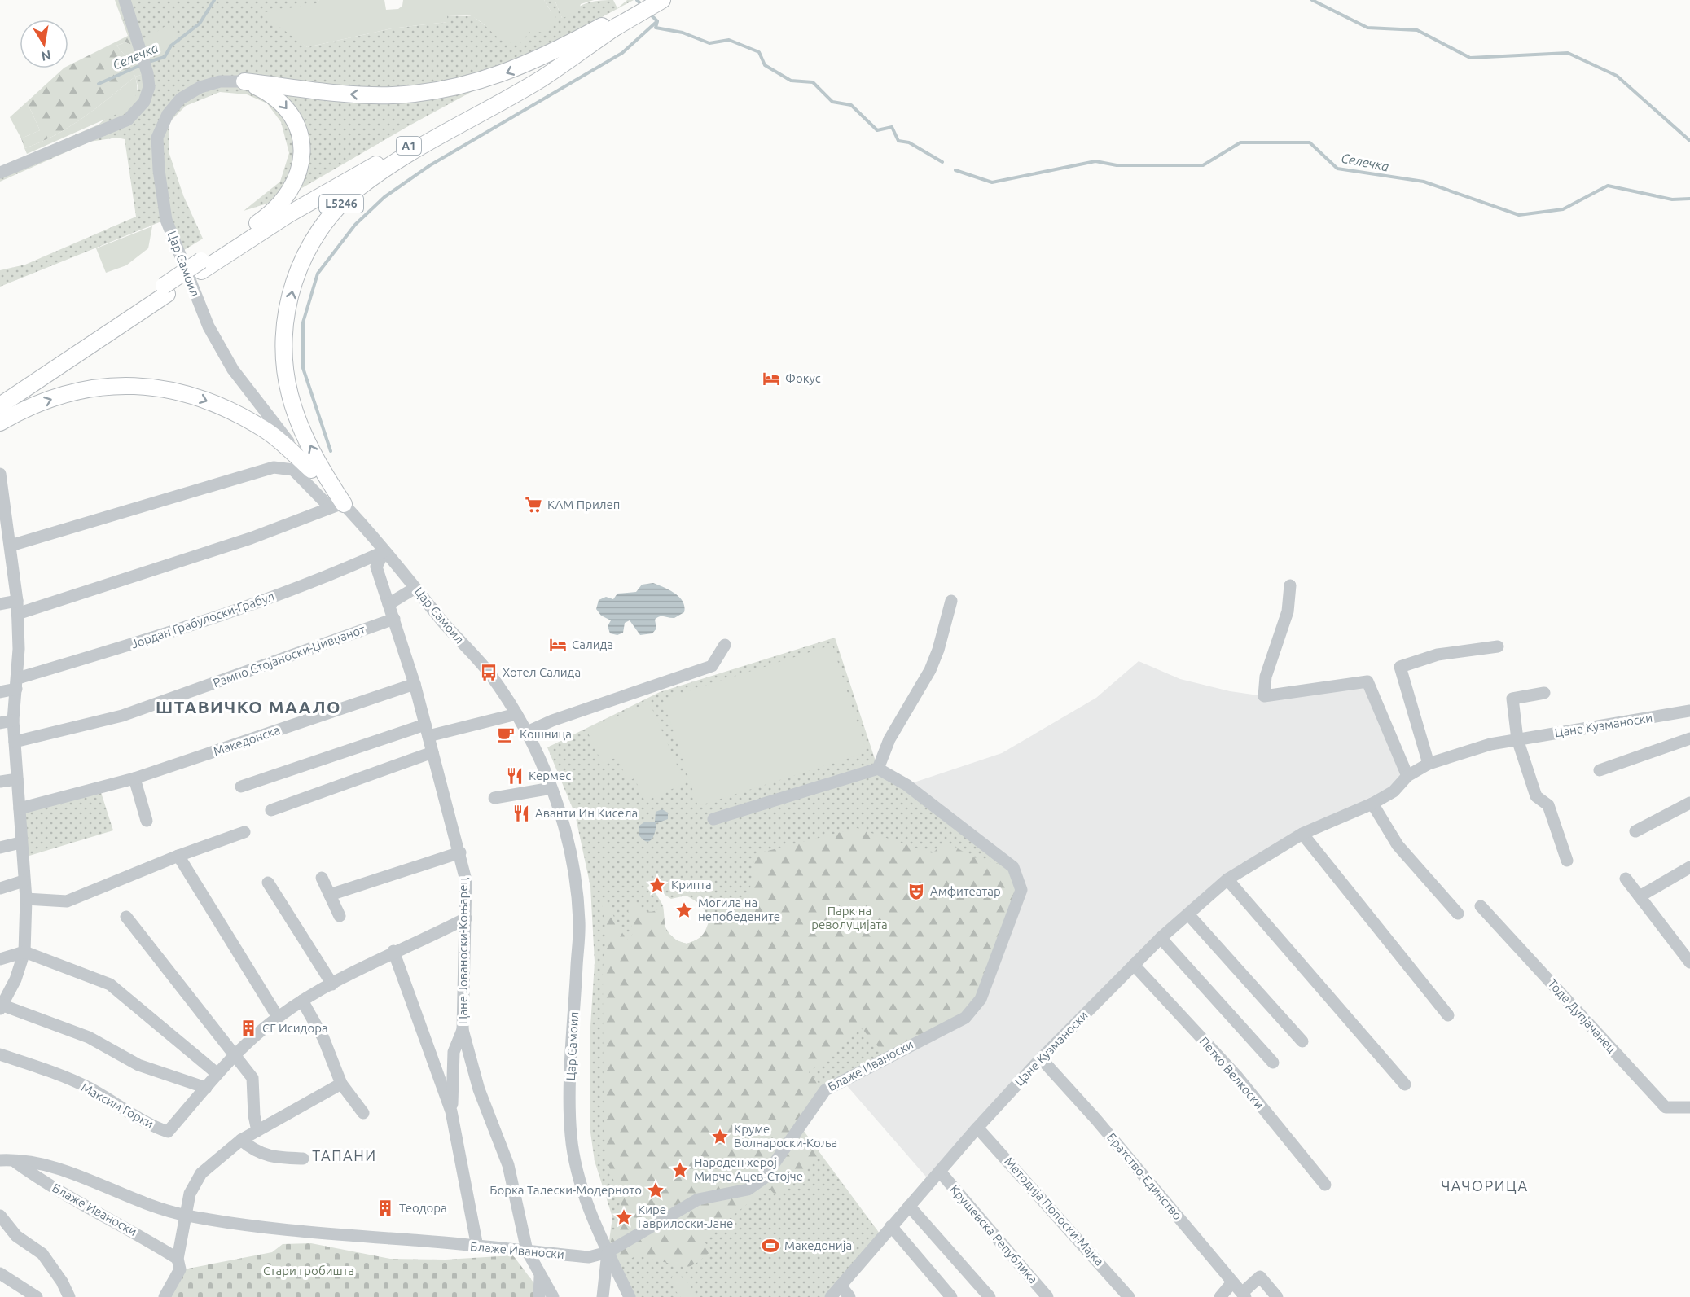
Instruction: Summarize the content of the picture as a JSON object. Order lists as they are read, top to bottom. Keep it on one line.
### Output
{"streets":{"main road":["A1","L5246"],"street":["Цар Самоил","Јордан Грабулоски-Грабул","Рампо Стојаноски-Џивџанот","Цане Кузманоски","Македонска","Цане Јованоски-Коњарец","Тоде Дупјачанец","Блаже Иваноски","Петко Велкоски","Максим Горки","Братство-Единство","Методија Попоски-Мајка","Крушевска Република"]},"crossings":[["A1","L5246"],["L5246","Цар Самоил"],["Цар Самоил","Јордан Грабулоски-Грабул"],["Цар Самоил","Цане Јованоски-Коњарец"],["Цар Самоил","Блаже Иваноски"],["Јордан Грабулоски-Грабул","Цане Јованоски-Коњарец"],["Рампо Стојаноски-Џивџанот","Цане Јованоски-Коњарец"],["Цане Кузманоски","Петко Велкоски"],["Цане Кузманоски","Братство-Единство"],["Цане Кузманоски","Методија Попоски-Мајка"],["Цане Кузманоски","Крушевска Република"],["Македонска","Цане Јованоски-Коњарец"],["Цане Јованоски-Коњарец","Блаже Иваноски"],["Цане Јованоски-Коњарец","Максим Горки"]],"districts":["ШТАВИЧКО МААЛО","ТАПАНИ","ЧАЧОРИЦА"],"water":["Селечка"],"parks":["Парк на револуцијата","Стари гробишта"],"places":{"hotel":["Фокус","Салида"],"supermarket":["КАМ Прилеп"],"bus stop":["Хотел Салида"],"cafe":["Кошница"],"restaurant":["Кермес","Аванти Ин Кисела"],"place":["Крипта","Могила на непобедените","Круме Волнароски-Коља","Народен херој Мирче Ацев-Стојче","Борка Талески-Модерното","Кире Гаврилоски-Јане"],"theatre":["Амфитеатар"],"building":["СГ Исидора","Теодора"],"sports":["Македонија"]},"north":"bottom"}
